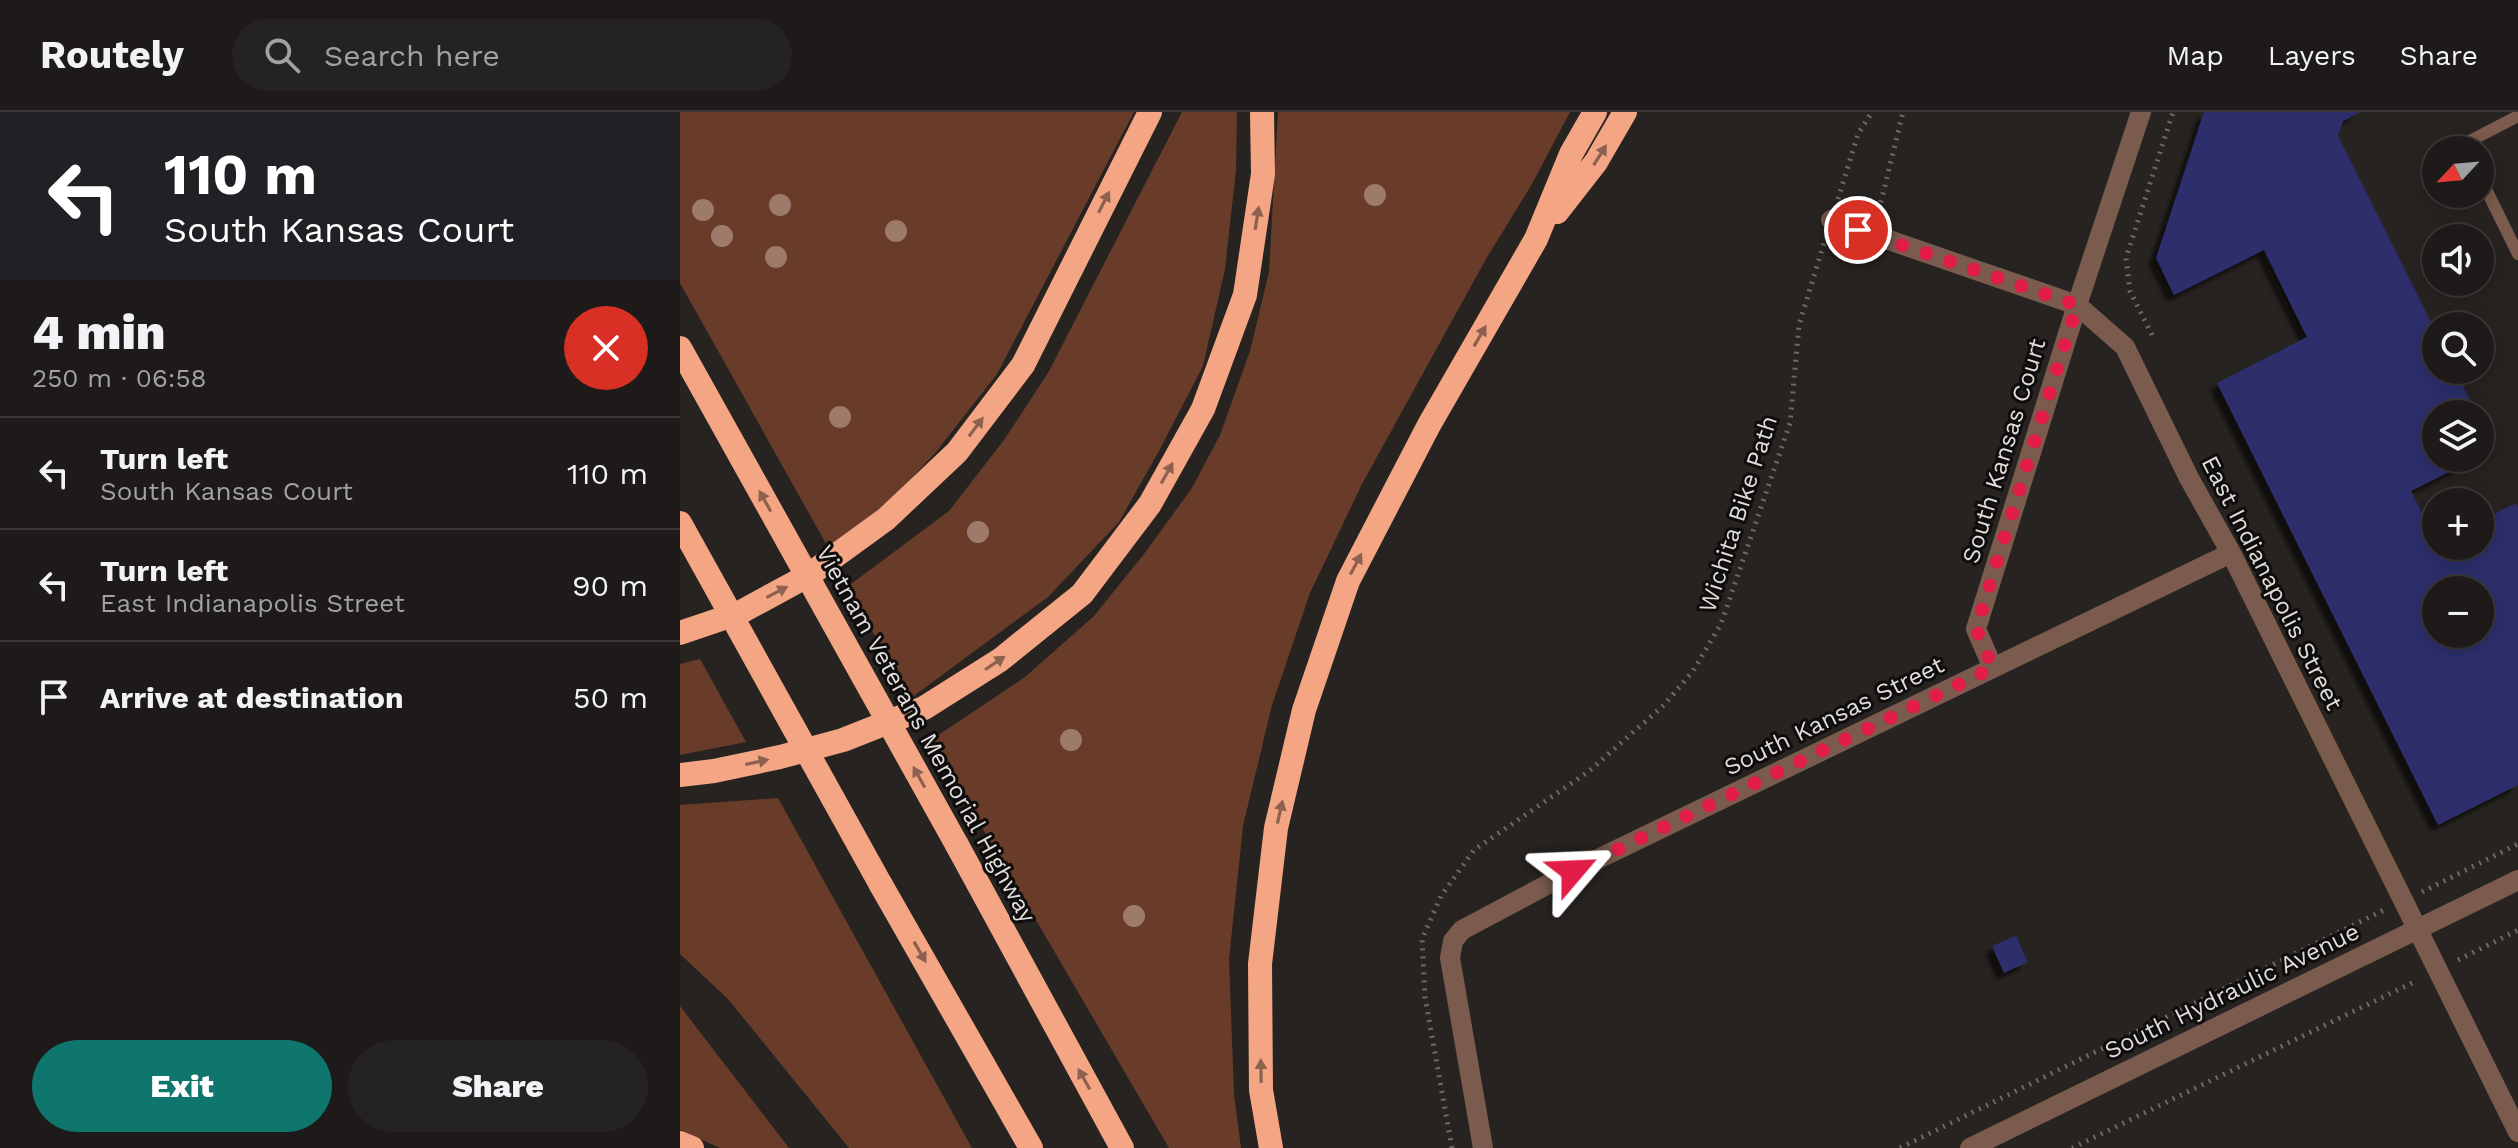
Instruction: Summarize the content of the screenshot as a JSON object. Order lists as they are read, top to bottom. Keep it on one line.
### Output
{"streets":{"highway":["Vietnam Veterans Memorial Highway"],"street":["South Kansas Court","East Indianapolis Street","South Kansas Street","South Hydraulic Avenue"],"path":["Wichita Bike Path"]},"crossings":[["South Kansas Court","East Indianapolis Street"],["South Kansas Court","South Kansas Street"],["Wichita Bike Path","East Indianapolis Street"],["East Indianapolis Street","South Kansas Street"],["East Indianapolis Street","South Hydraulic Avenue"]],"north":"bottom left","page":{"header":"Routely","search":"Search here","nav":["Map","Layers","Share"],"turn":["110 m","South Kansas Court"],"map_buttons":["+","−"],"heading":["4 min","250 m · 06:58"],"list":[{"name":"Turn left","note":"South Kansas Court","value":"110 m"},{"name":"Turn left","note":"East Indianapolis Street","value":"90 m"},{"name":"Arrive at destination","value":"50 m"}],"buttons":["Exit","Share"]}}
